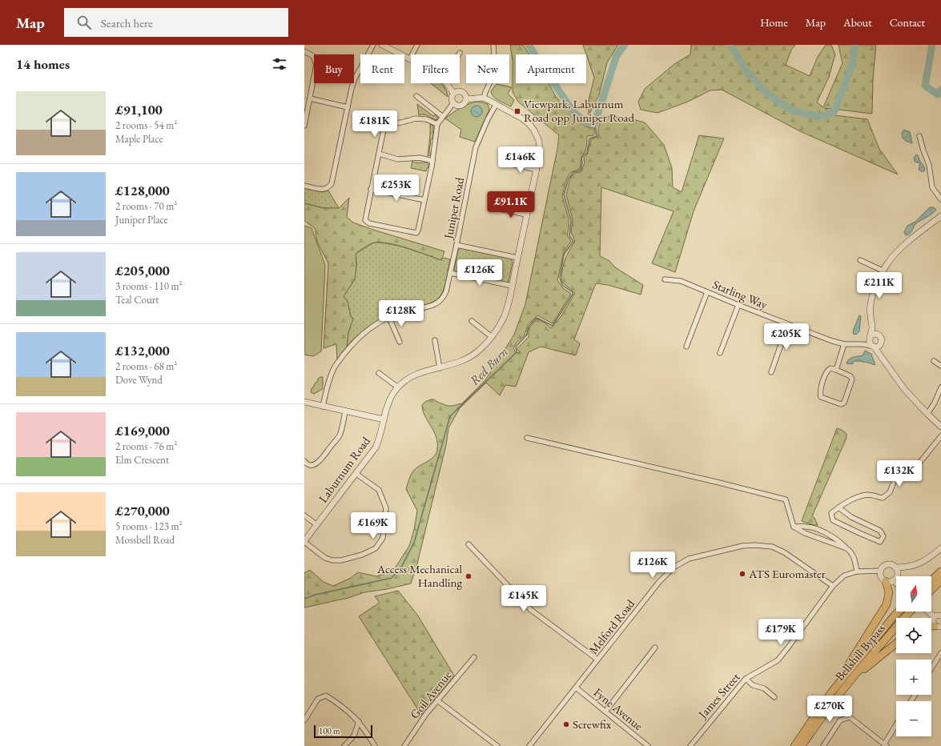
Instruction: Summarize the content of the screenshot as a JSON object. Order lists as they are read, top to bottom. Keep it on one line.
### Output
{"streets":{"highway":["Bellshill Bypass"],"street":["Juniper Road","Starling Way","Laburnum Road","Melford Road","Goil Avenue","James Street","Fyne Avenue"]},"crossings":[["Juniper Road","Laburnum Road"],["Melford Road","James Street"],["Melford Road","Fyne Avenue"]],"water":["Red Burn"],"places":{"transit":["Viewpark, Laburnum Road opp Juniper Road"],"other":["ATS Euromaster","Access Mechanical Handling","Screwfix"]},"scale_bar":"100 m","north":"top","page":{"header":"Map","search":"Search here","nav":["Home","Map","About","Contact"],"heading":"14 homes","chip":["Buy","Rent","Filters","New","Apartment"],"list":[{"name":"£91,100","note":"2 rooms · 54 m² · Maple Place"},{"name":"£128,000","note":"2 rooms · 70 m² · Juniper Place"},{"name":"£205,000","note":"3 rooms · 110 m² · Teal Court"},{"name":"£132,000","note":"2 rooms · 68 m² · Dove Wynd"},{"name":"£169,000","note":"2 rooms · 76 m² · Elm Crescent"},{"name":"£270,000","note":"5 rooms · 123 m² · Mossbell Road"}],"price":["£181K","£146K","£253K","£91.1K","£126K","£211K","£128K","£205K","£132K","£169K","£126K","£145K","£179K","£270K"],"map_buttons":["+","−"],"scale":"100 m"}}
